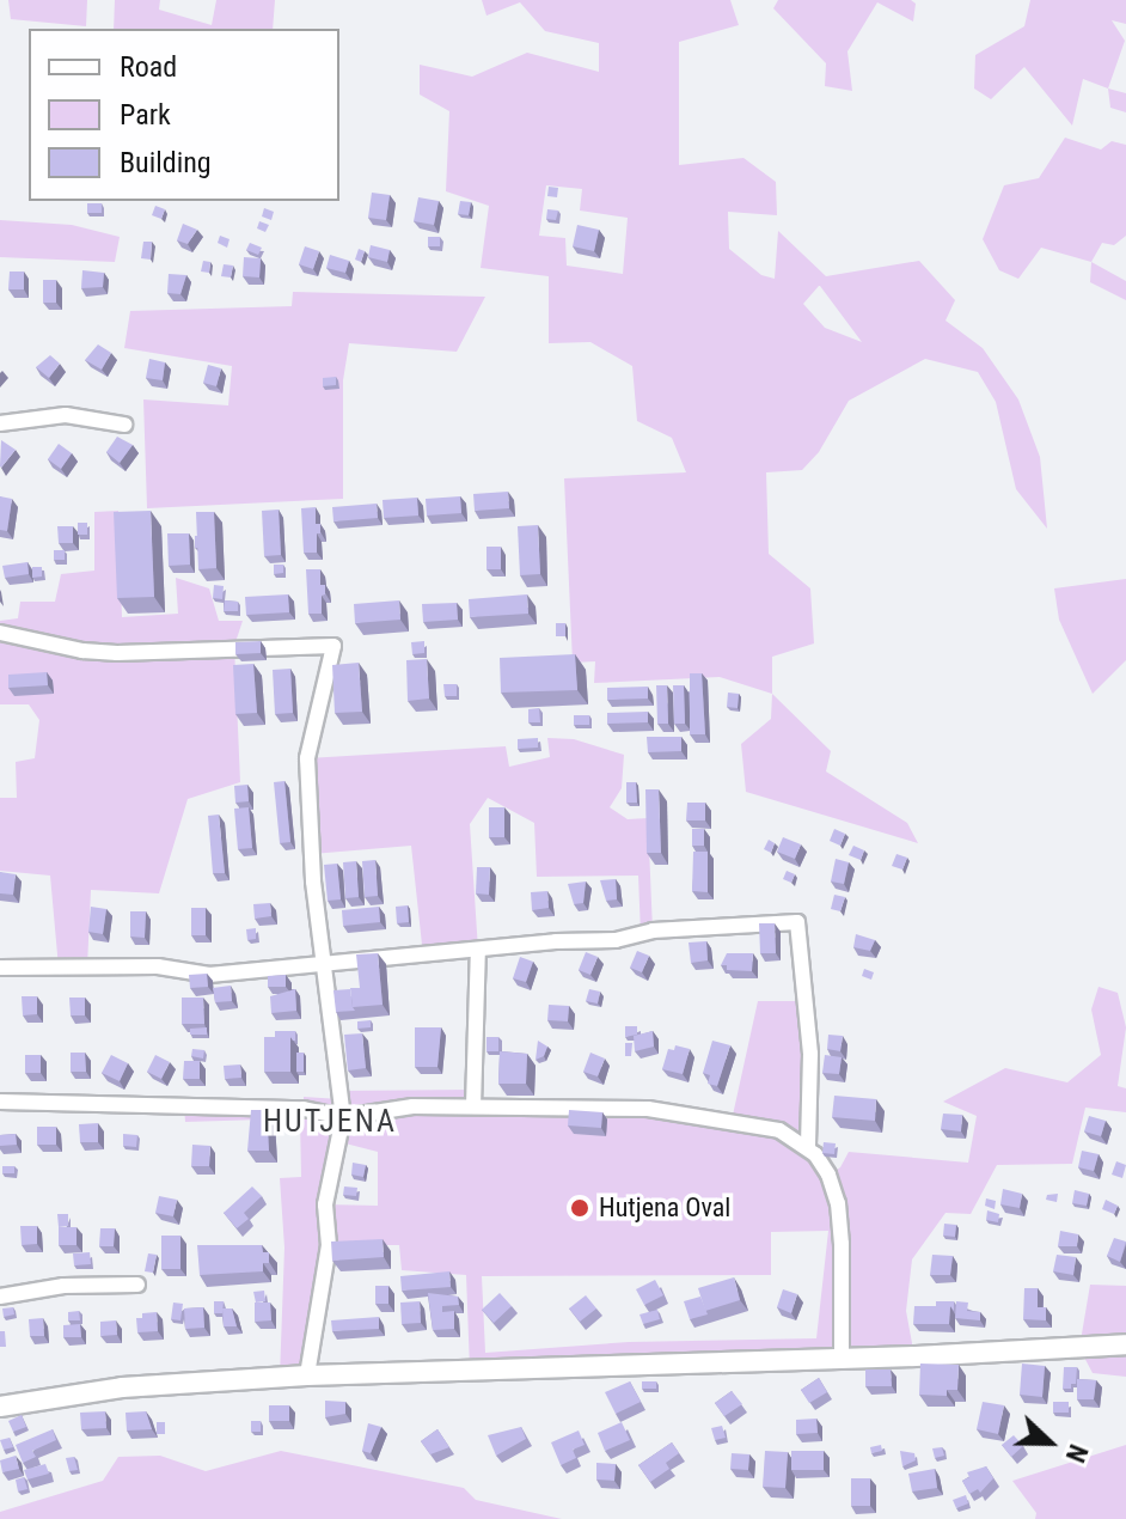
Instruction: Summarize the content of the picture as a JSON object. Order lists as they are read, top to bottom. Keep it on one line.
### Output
{"districts":["HUTJENA"],"places":["Hutjena Oval"],"legend":["Road","Park","Building"],"north":"right"}
